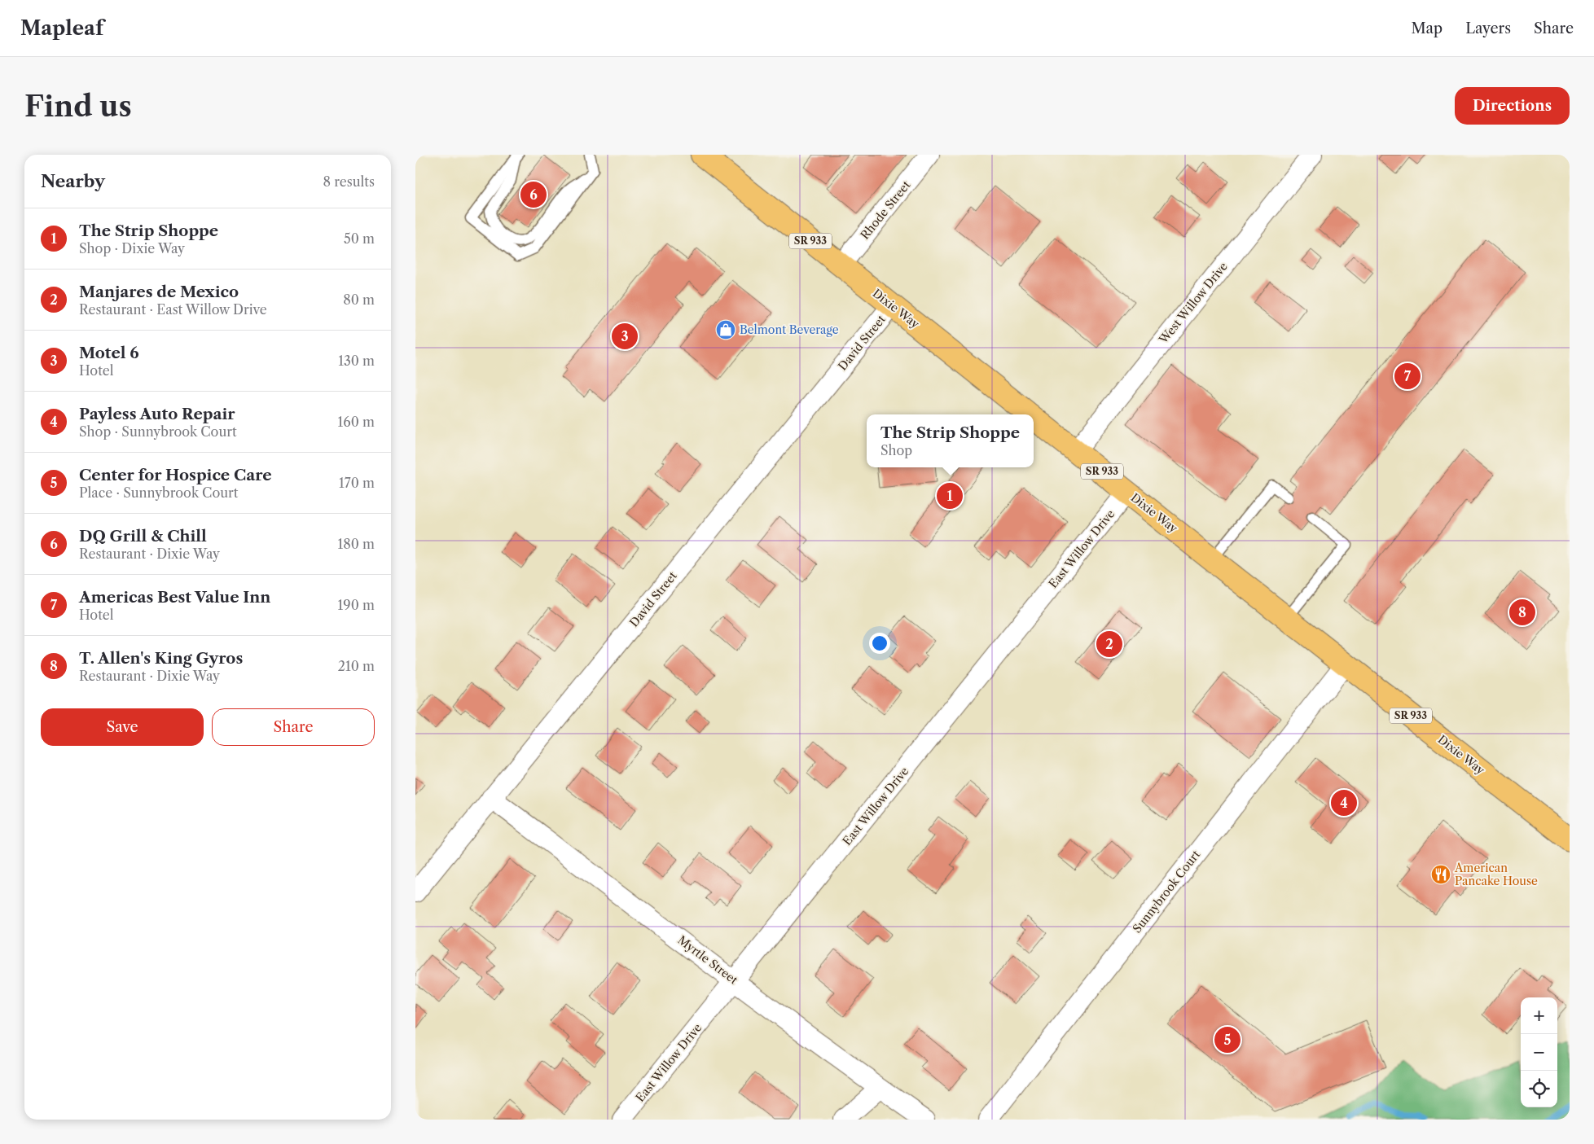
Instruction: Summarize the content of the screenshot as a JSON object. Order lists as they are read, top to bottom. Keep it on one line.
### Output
{"streets":{"main road":["SR 933","Dixie Way"],"street":["Rhode Street","West Willow Drive","David Street","East Willow Drive","Sunnybrook Court","Myrtle Street"]},"crossings":[["Rhode Street","Dixie Way"],["West Willow Drive","Dixie Way"],["Dixie Way","David Street"],["Dixie Way","East Willow Drive"],["Dixie Way","Sunnybrook Court"],["David Street","Myrtle Street"],["East Willow Drive","Myrtle Street"]],"places":{"shop":["Belmont Beverage"],"restaurant":["American Pancake House"]},"page":{"header":"Mapleaf","nav":["Map","Layers","Share"],"buttons":["Directions",["Save","Share"]],"title":"Find us","heading":["Nearby","8 results"],"pins":["6","3","7","1","8","2","4","5"],"list":[{"mark":"1","name":"The Strip Shoppe","note":"Shop · Dixie Way","value":"50 m"},{"mark":"2","name":"Manjares de Mexico","note":"Restaurant · East Willow Drive","value":"80 m"},{"mark":"3","name":"Motel 6","note":"Hotel","value":"130 m"},{"mark":"4","name":"Payless Auto Repair","note":"Shop · Sunnybrook Court","value":"160 m"},{"mark":"5","name":"Center for Hospice Care","note":"Place · Sunnybrook Court","value":"170 m"},{"mark":"6","name":"DQ Grill & Chill","note":"Restaurant · Dixie Way","value":"180 m"},{"mark":"7","name":"Americas Best Value Inn","note":"Hotel","value":"190 m"},{"mark":"8","name":"T. Allen's King Gyros","note":"Restaurant · Dixie Way","value":"210 m"}],"popup":["The Strip Shoppe","Shop"],"map_buttons":["+","−"]}}
